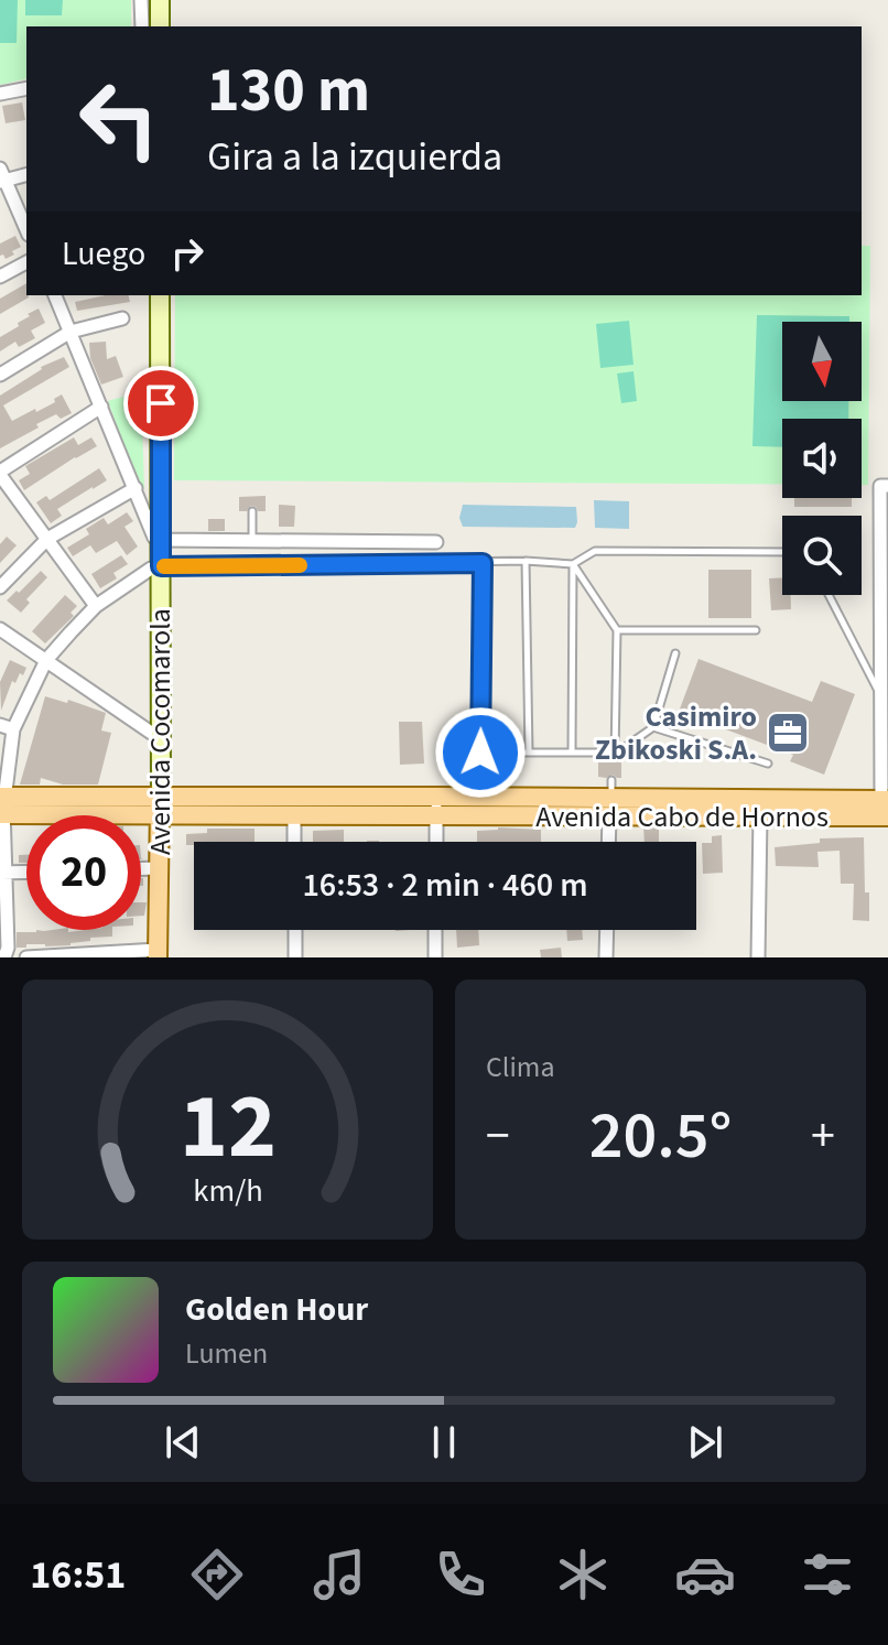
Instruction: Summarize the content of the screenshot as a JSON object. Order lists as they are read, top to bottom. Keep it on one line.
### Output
{"streets":{"main road":["Avenida Cocomarola","Avenida Cabo de Hornos"]},"crossings":[["Avenida Cocomarola","Avenida Cabo de Hornos"]],"places":{"office":["Casimiro Zbikoski S.A."]},"north":"bottom","page":{"turn":["130 m","Gira a la izquierda"],"then":"Luego","limit":"20","trip":"16:53 · 2 min · 460 m","tile":"Clima","heat":["−","20.5°","+"],"song":["Golden Hour","Lumen"],"tabs":"16:51","gauge":["12","km/h"]}}
